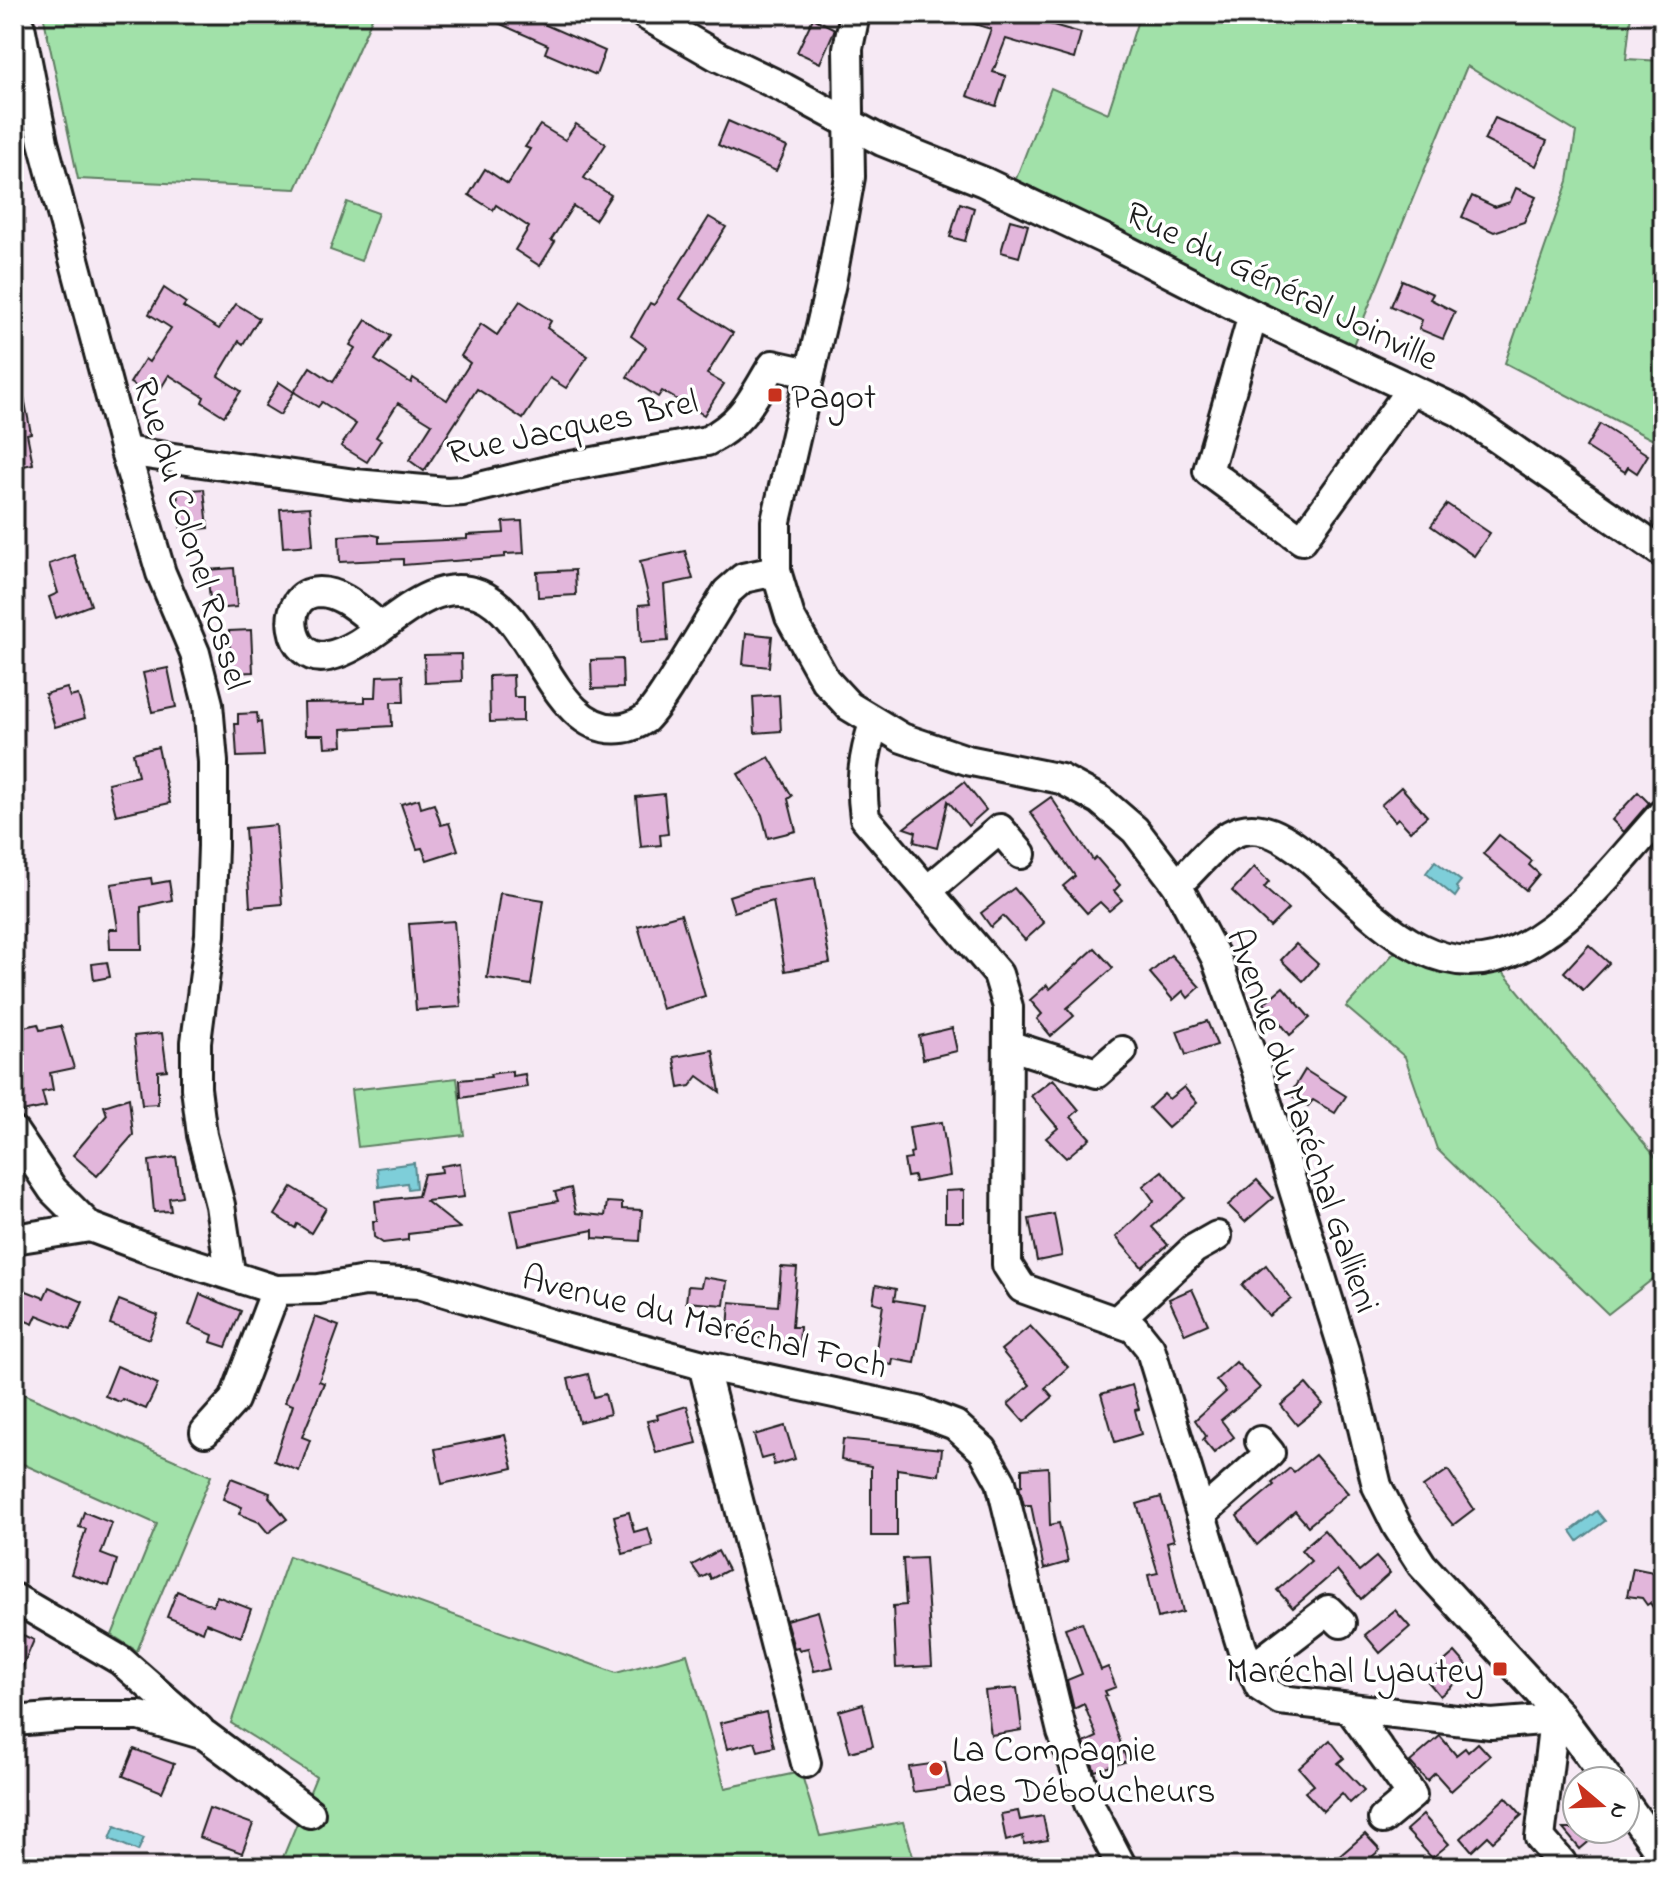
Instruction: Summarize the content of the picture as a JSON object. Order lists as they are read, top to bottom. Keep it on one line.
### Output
{"streets":{"street":["Rue du Général Joinville","Rue Jacques Brel","Rue du Colonel Rossel","Avenue du Maréchal Gallieni","Avenue du Maréchal Foch"]},"crossings":[["Rue du Général Joinville","Avenue du Maréchal Gallieni"],["Rue Jacques Brel","Rue du Colonel Rossel"],["Rue Jacques Brel","Avenue du Maréchal Gallieni"],["Rue du Colonel Rossel","Avenue du Maréchal Foch"]],"places":{"transit":["Pagot","Maréchal Lyautey"],"other":["La Compagnie des Déboucheurs"]},"north":"right"}
